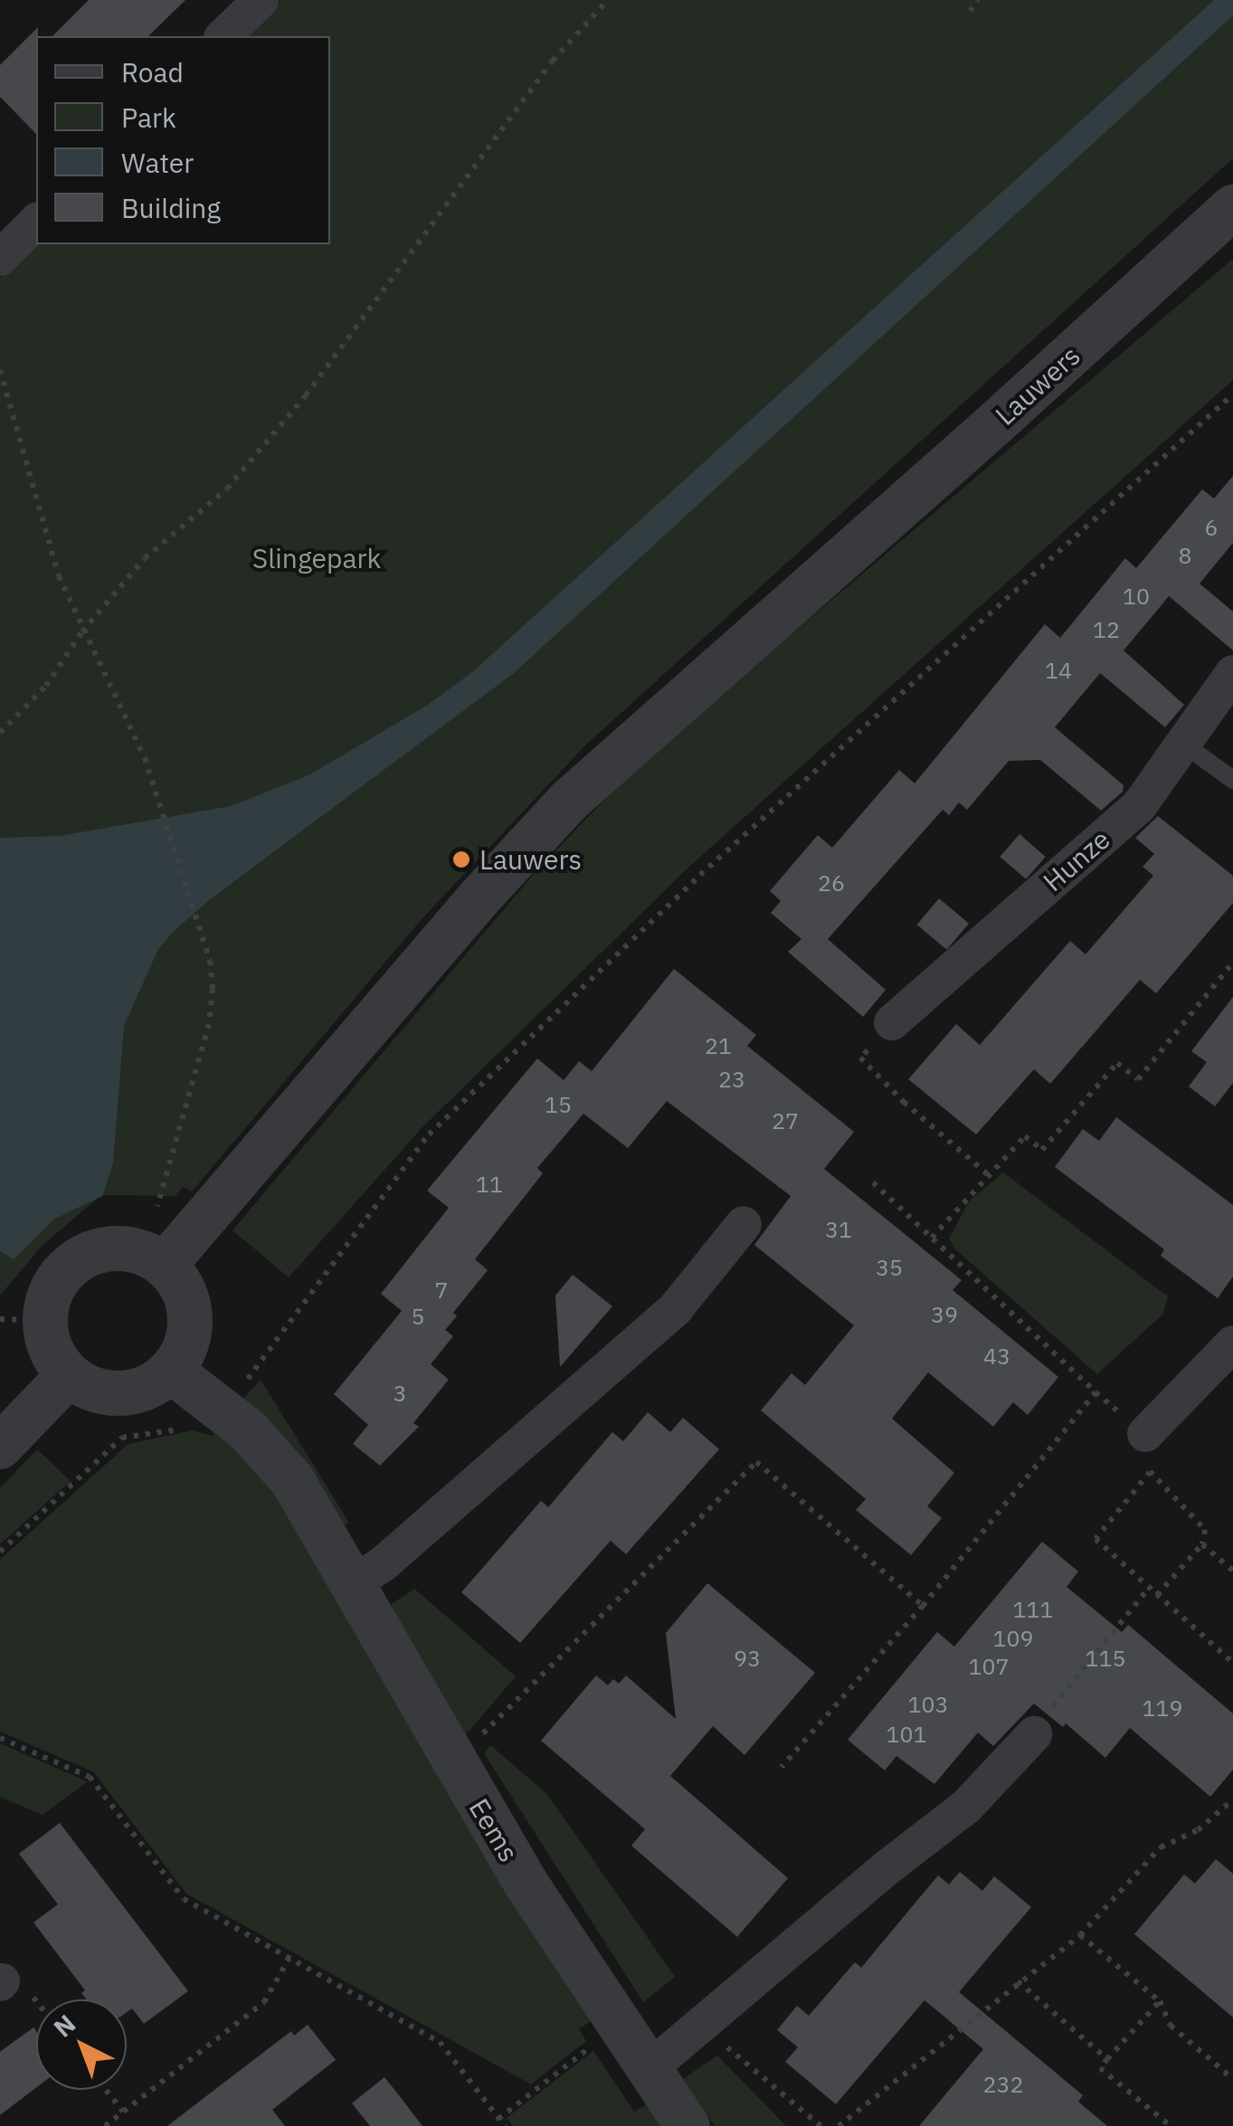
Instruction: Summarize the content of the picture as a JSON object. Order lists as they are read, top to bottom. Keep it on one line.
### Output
{"streets":{"street":["Lauwers","Hunze","Eems"]},"crossings":[["Lauwers","Eems"]],"parks":["Slingepark"],"places":["Lauwers"],"house_numbers":["6","8","10","12","14","26","21","23","15","27","11","31","35","7","39","5","43","3","111","109","93","115","107","103","119","101","232"],"legend":["Road","Park","Water","Building"],"north":"top left"}
